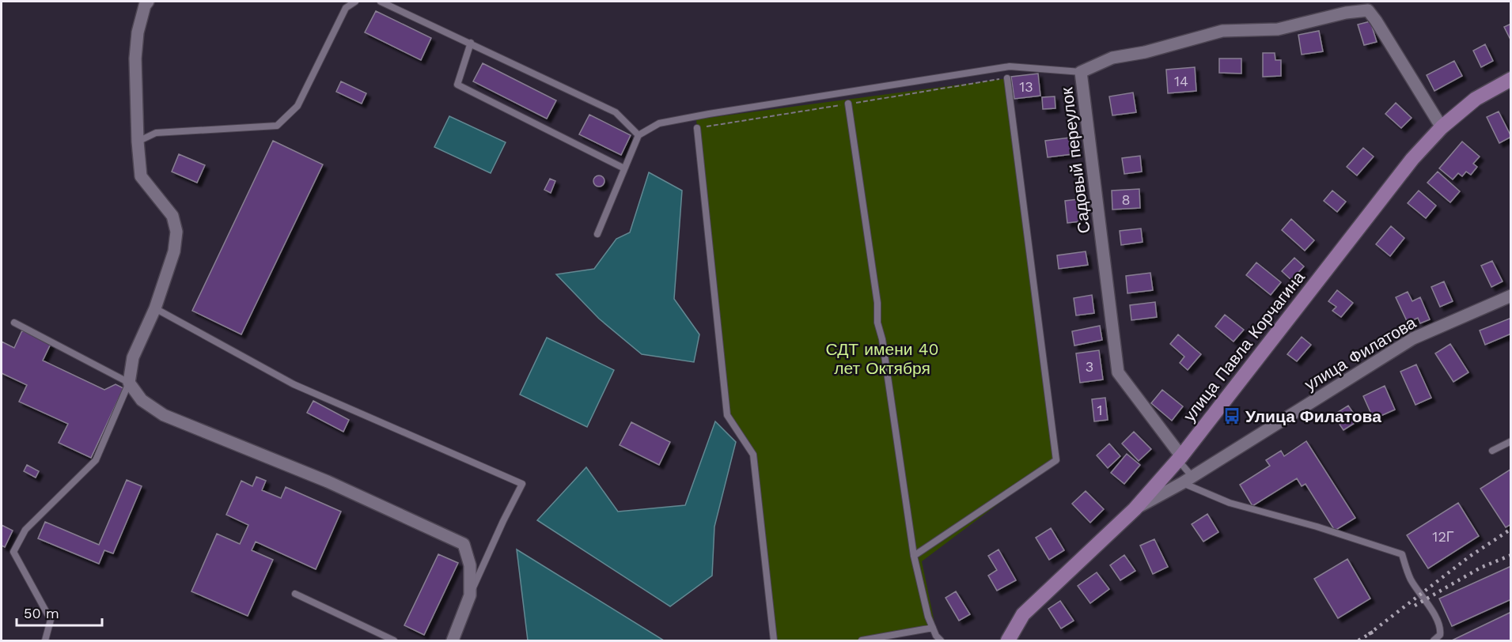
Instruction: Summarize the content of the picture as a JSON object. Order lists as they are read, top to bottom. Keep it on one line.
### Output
{"streets":{"main road":["улица Павла Корчагина"],"street":["Садовый переулок","улица Филатова"]},"crossings":[["Садовый переулок","улица Павла Корчагина"],["улица Павла Корчагина","улица Филатова"]],"parks":["СДТ имени 40 лет Октября"],"places":{"bus stop":["Улица Филатова"]},"house_numbers":["14","13","8","3","1","12Г"],"scale_bar":"50 m"}
